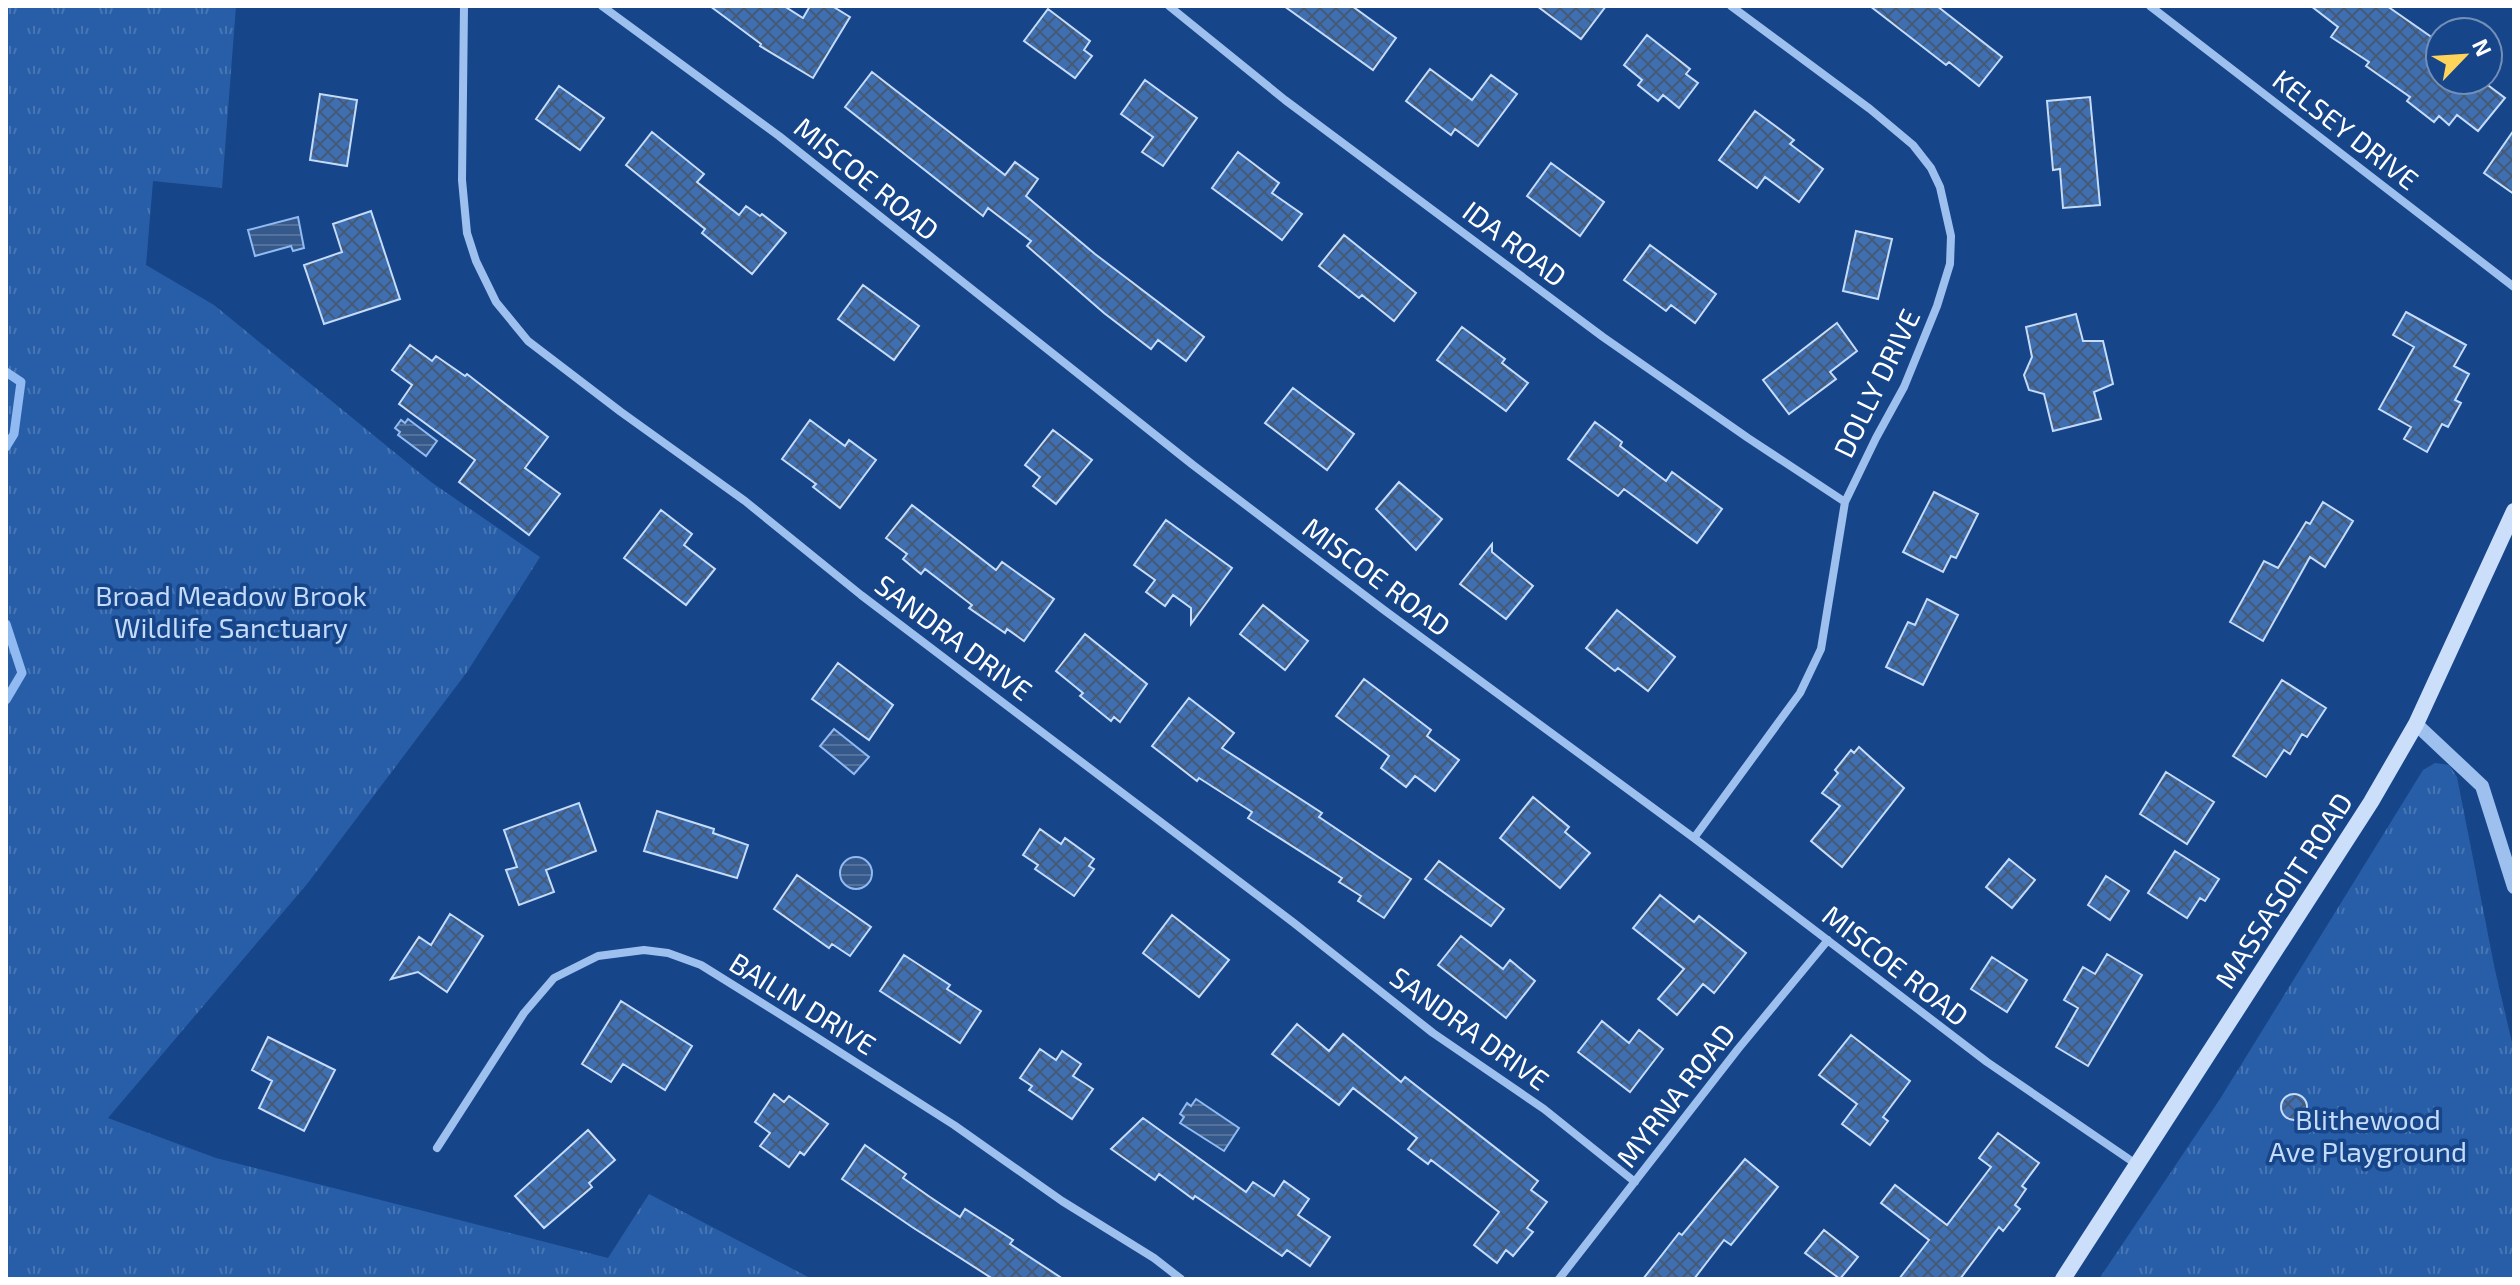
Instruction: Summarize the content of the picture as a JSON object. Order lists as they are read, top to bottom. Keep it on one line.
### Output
{"streets":{"main road":["MASSASOIT ROAD"],"street":["KELSEY DRIVE","MISCOE ROAD","IDA ROAD","DOLLY DRIVE","SANDRA DRIVE","BAILIN DRIVE","MYRNA ROAD"]},"crossings":[["MISCOE ROAD","DOLLY DRIVE"],["MISCOE ROAD","MASSASOIT ROAD"],["MISCOE ROAD","MYRNA ROAD"],["IDA ROAD","DOLLY DRIVE"],["SANDRA DRIVE","MYRNA ROAD"]],"parks":["Broad Meadow Brook Wildlife Sanctuary","Blithewood Ave Playground"],"north":"top right"}
